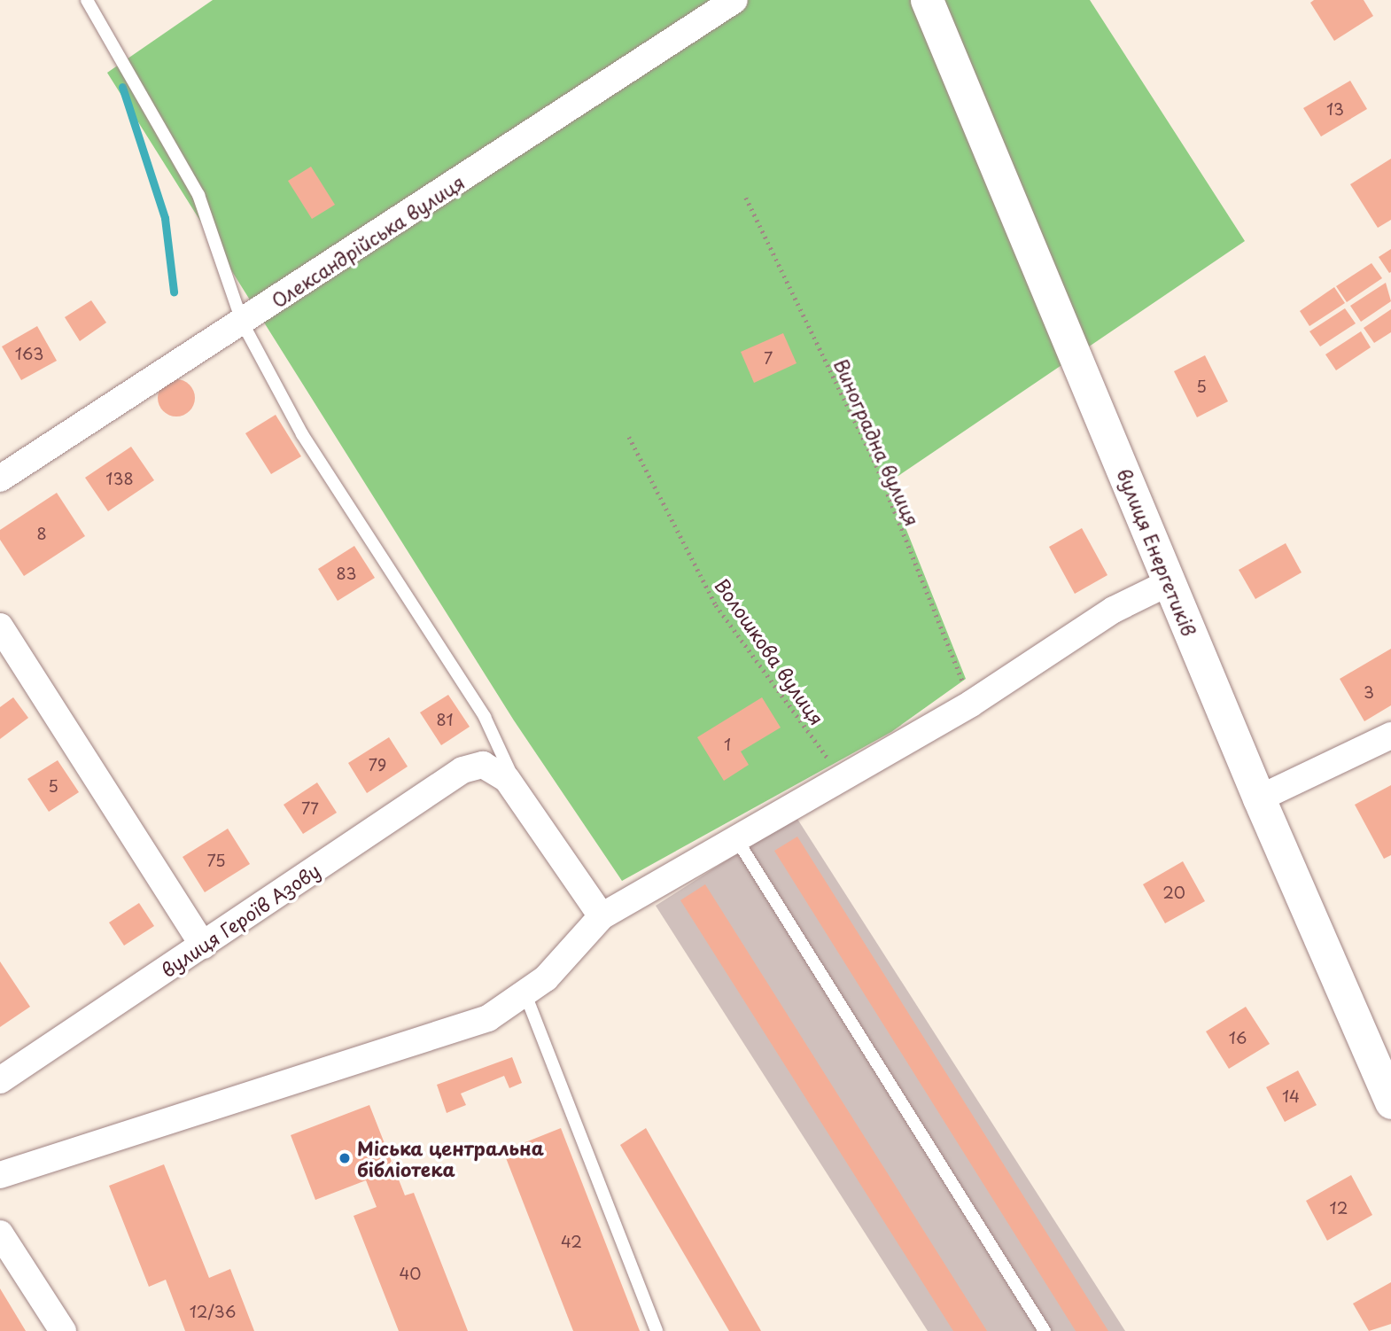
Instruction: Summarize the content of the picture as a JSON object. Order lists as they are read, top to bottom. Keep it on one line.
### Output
{"streets":{"street":["Олександрійська вулиця","вулиця Енергетиків","вулиця Героїв Азову"],"path":["Виноградна вулиця","Волошкова вулиця"]},"places":["Міська центральна бібліотека"],"house_numbers":["13","163","7","5","138","8","83","3","81","1","79","5","77","75","20","16","14","12","42","40","12/36"]}
